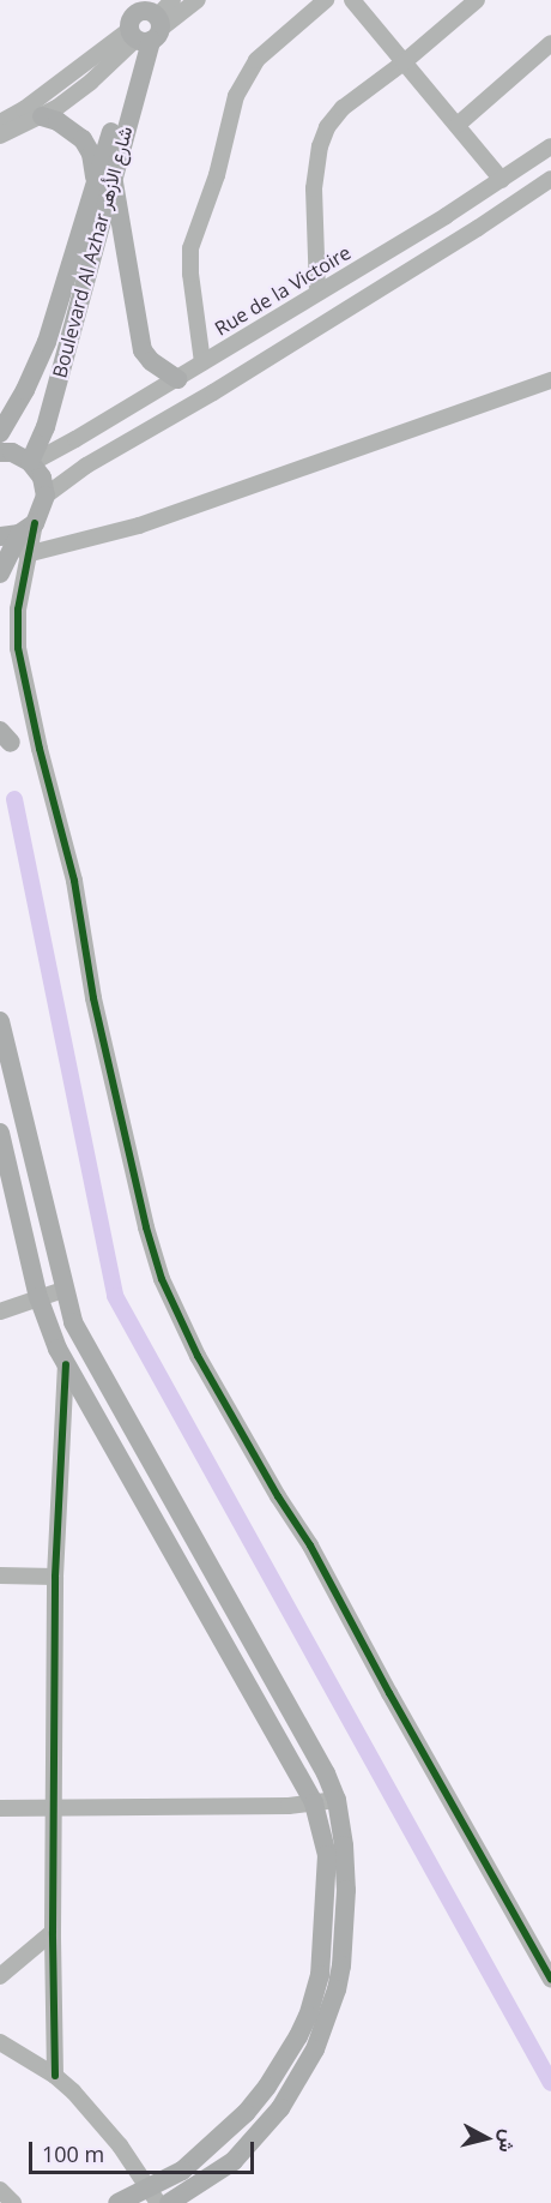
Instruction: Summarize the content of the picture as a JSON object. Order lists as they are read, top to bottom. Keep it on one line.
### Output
{"streets":{"main road":["Boulevard Al Azhar شارع الأزهر"],"street":["Rue de la Victoire"]},"crossings":[["Boulevard Al Azhar شارع الأزهر","Rue de la Victoire"]],"scale_bar":"100 m","north":"right"}
